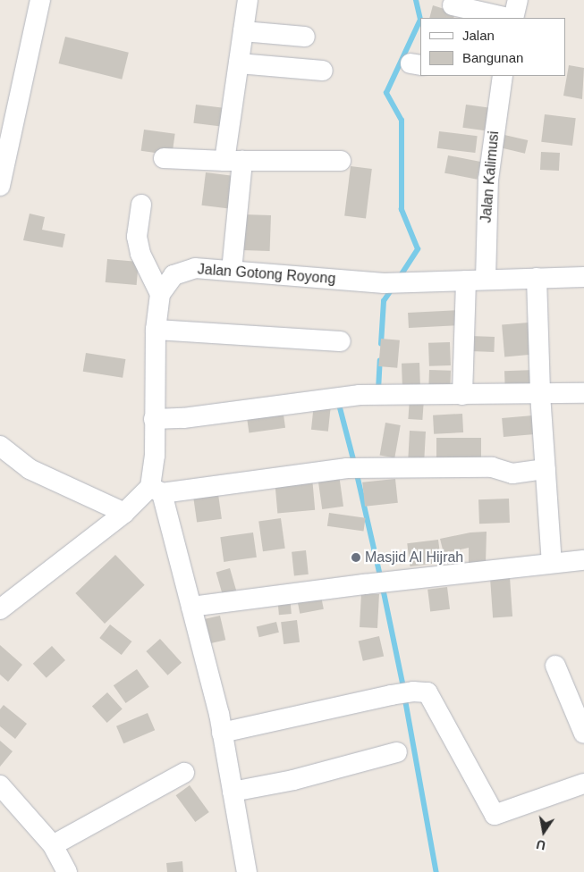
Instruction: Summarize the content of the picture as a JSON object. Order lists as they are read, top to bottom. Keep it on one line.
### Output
{"streets":{"street":["Jalan Kalimusi","Jalan Gotong Royong"]},"crossings":[["Jalan Kalimusi","Jalan Gotong Royong"]],"places":["Masjid Al Hijrah"],"legend":["Jalan","Bangunan"],"north":"bottom"}
